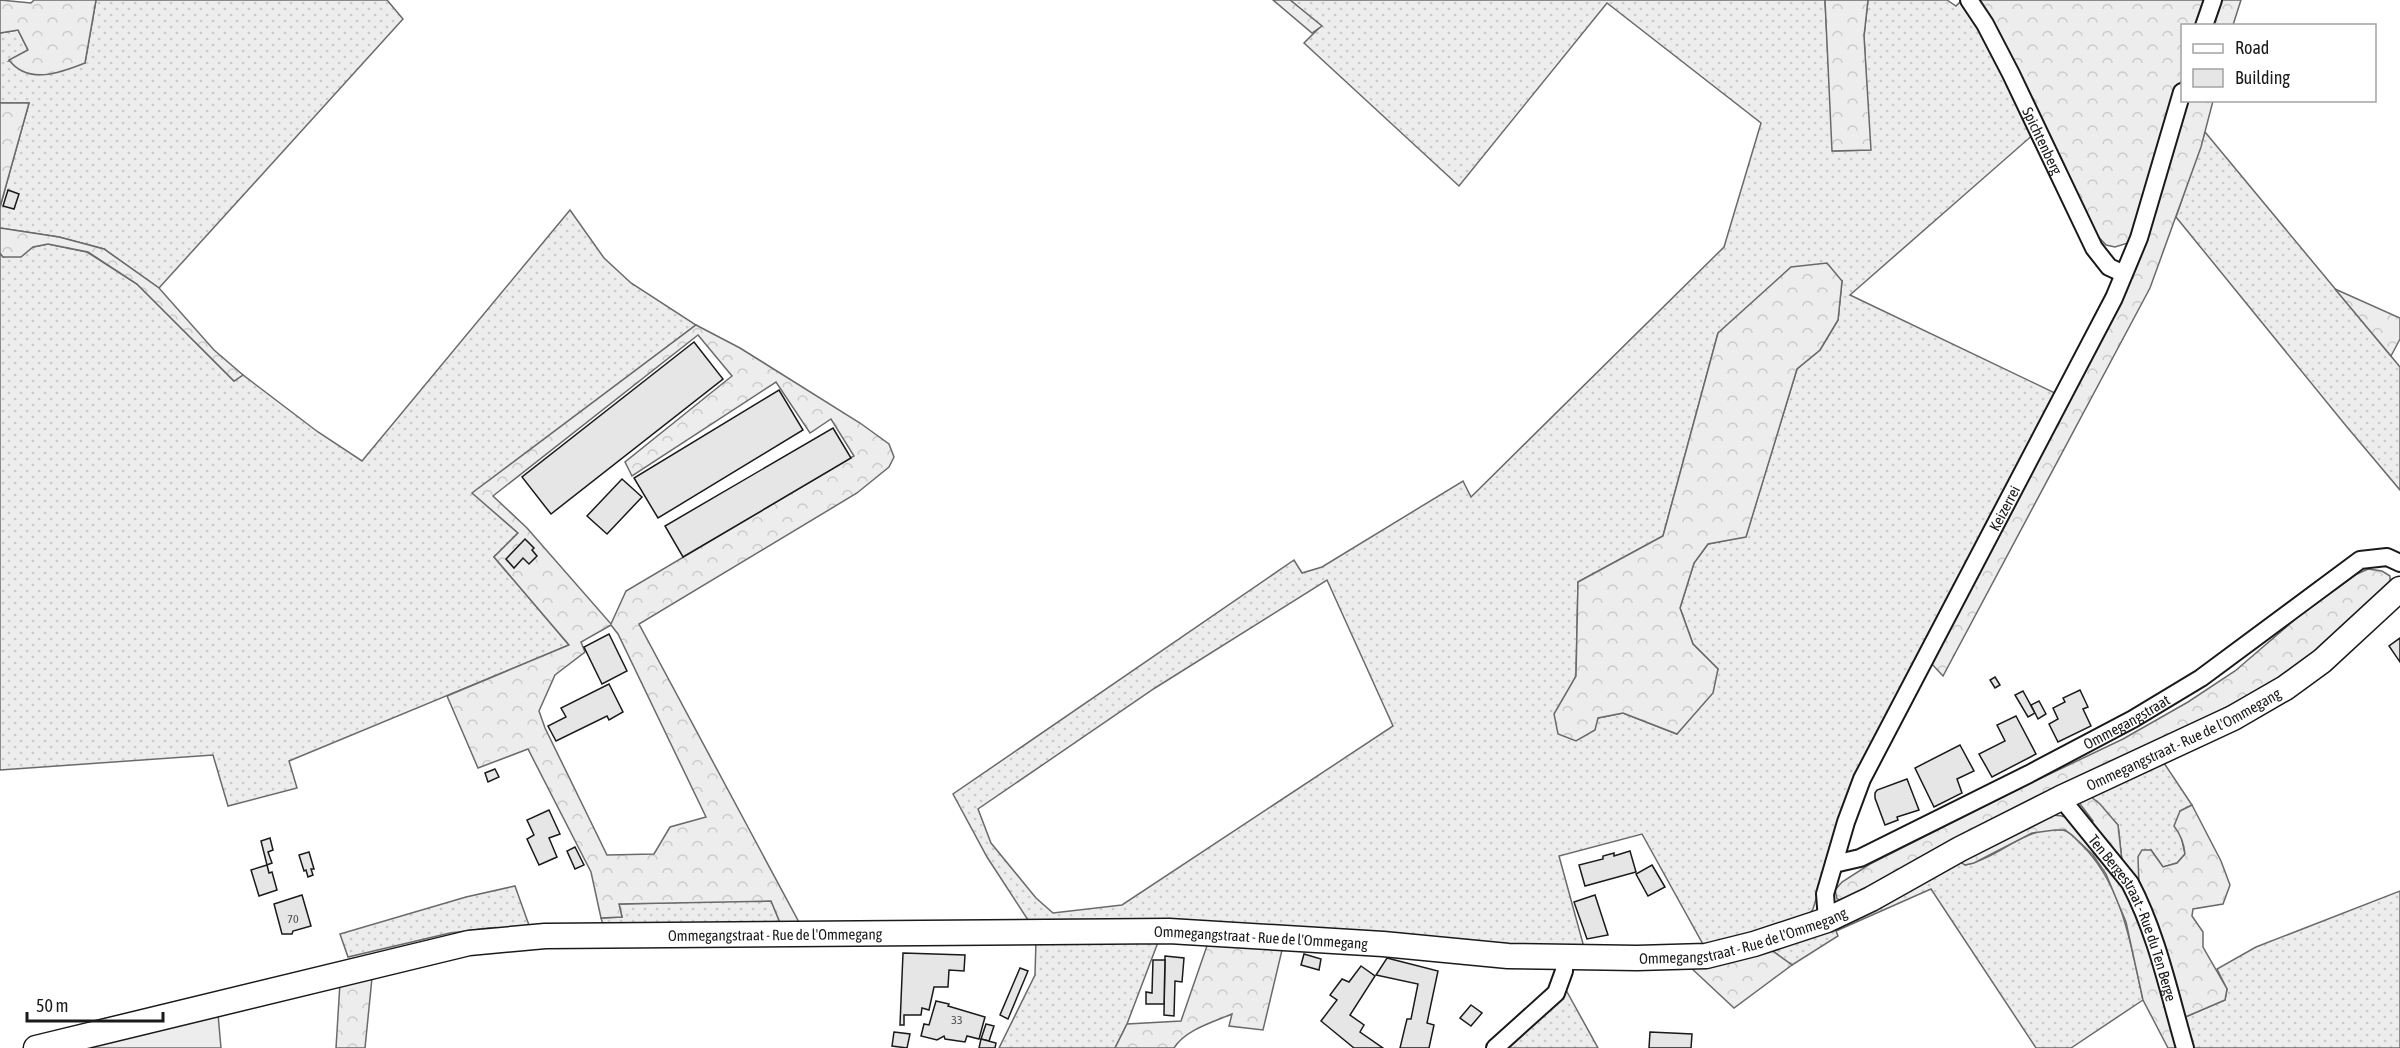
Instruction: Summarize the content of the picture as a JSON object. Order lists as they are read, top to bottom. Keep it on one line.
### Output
{"streets":{"main road":["Ommegangstraat - Rue de l'Ommegang"],"street":["Spichtenberg","Keizerrei","Ommegangstraat","Ten Bergestraat - Rue du Ten Berge"]},"crossings":[["Spichtenberg","Keizerrei"],["Keizerrei","Ommegangstraat"],["Keizerrei","Ommegangstraat - Rue de l'Ommegang"],["Ommegangstraat - Rue de l'Ommegang","Ten Bergestraat - Rue du Ten Berge"]],"house_numbers":["70","33"],"legend":["Road","Building"],"scale_bar":"50 m"}
